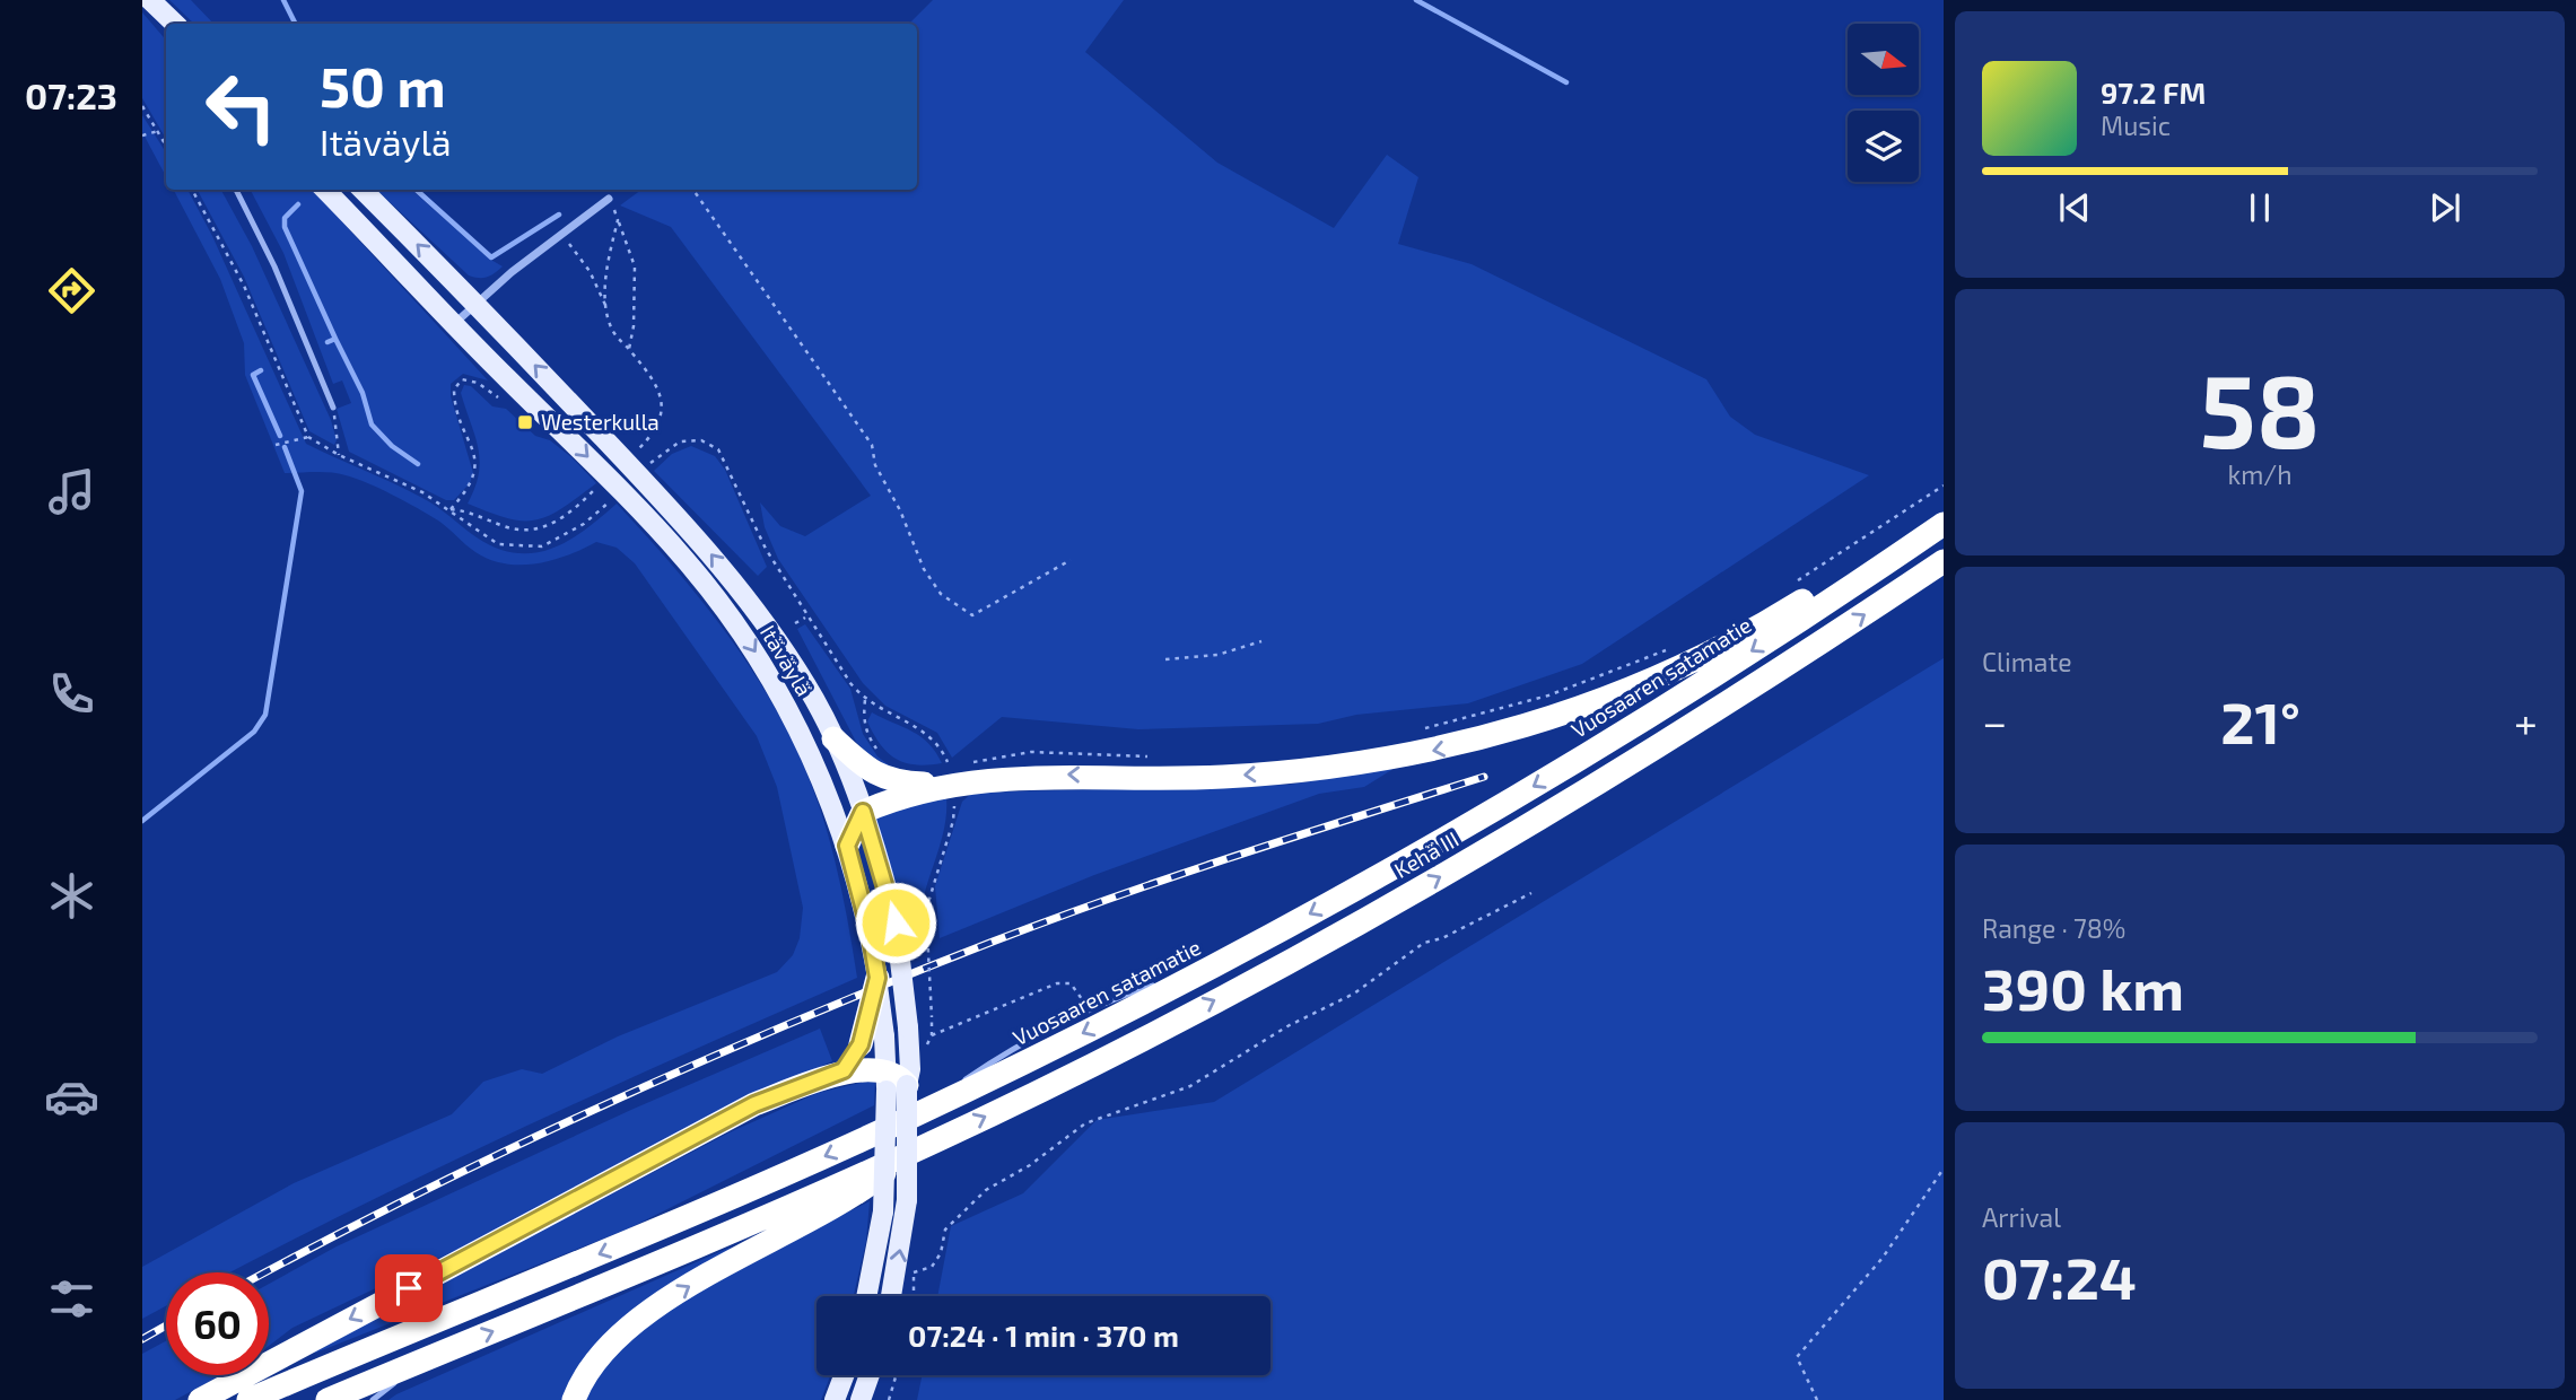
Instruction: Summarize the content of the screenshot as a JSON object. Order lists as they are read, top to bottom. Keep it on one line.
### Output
{"streets":{"highway":["Vuosaaren satamatie","Kehä III"],"main road":["Itäväylä"]},"places":{"transit":["Westerkulla"]},"north":"right","page":{"tabs":"07:23","turn":["50 m","Itäväylä"],"song":["97.2 FM","Music"],"tile":[["58","km/h"],"Climate",["Range · 78%","390 km"],["Arrival","07:24"]],"heat":["−","21°","+"],"limit":"60","trip":"07:24 · 1 min · 370 m"}}
